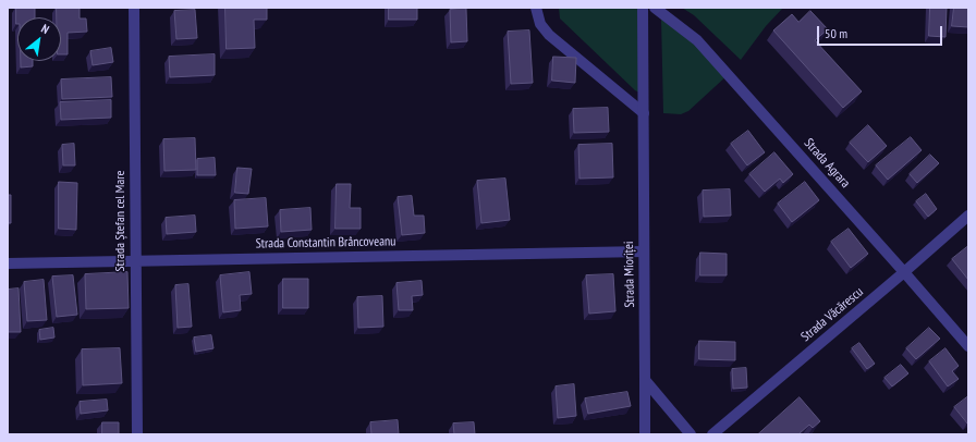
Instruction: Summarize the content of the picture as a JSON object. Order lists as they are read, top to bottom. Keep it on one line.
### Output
{"streets":{"street":["Strada Agrara","Strada Ștefan cel Mare","Strada Constantin Brâncoveanu","Strada Mioriței","Strada Văcărescu"]},"crossings":[["Strada Agrara","Strada Văcărescu"],["Strada Ștefan cel Mare","Strada Constantin Brâncoveanu"],["Strada Constantin Brâncoveanu","Strada Mioriței"]],"scale_bar":"50 m","north":"top right"}
